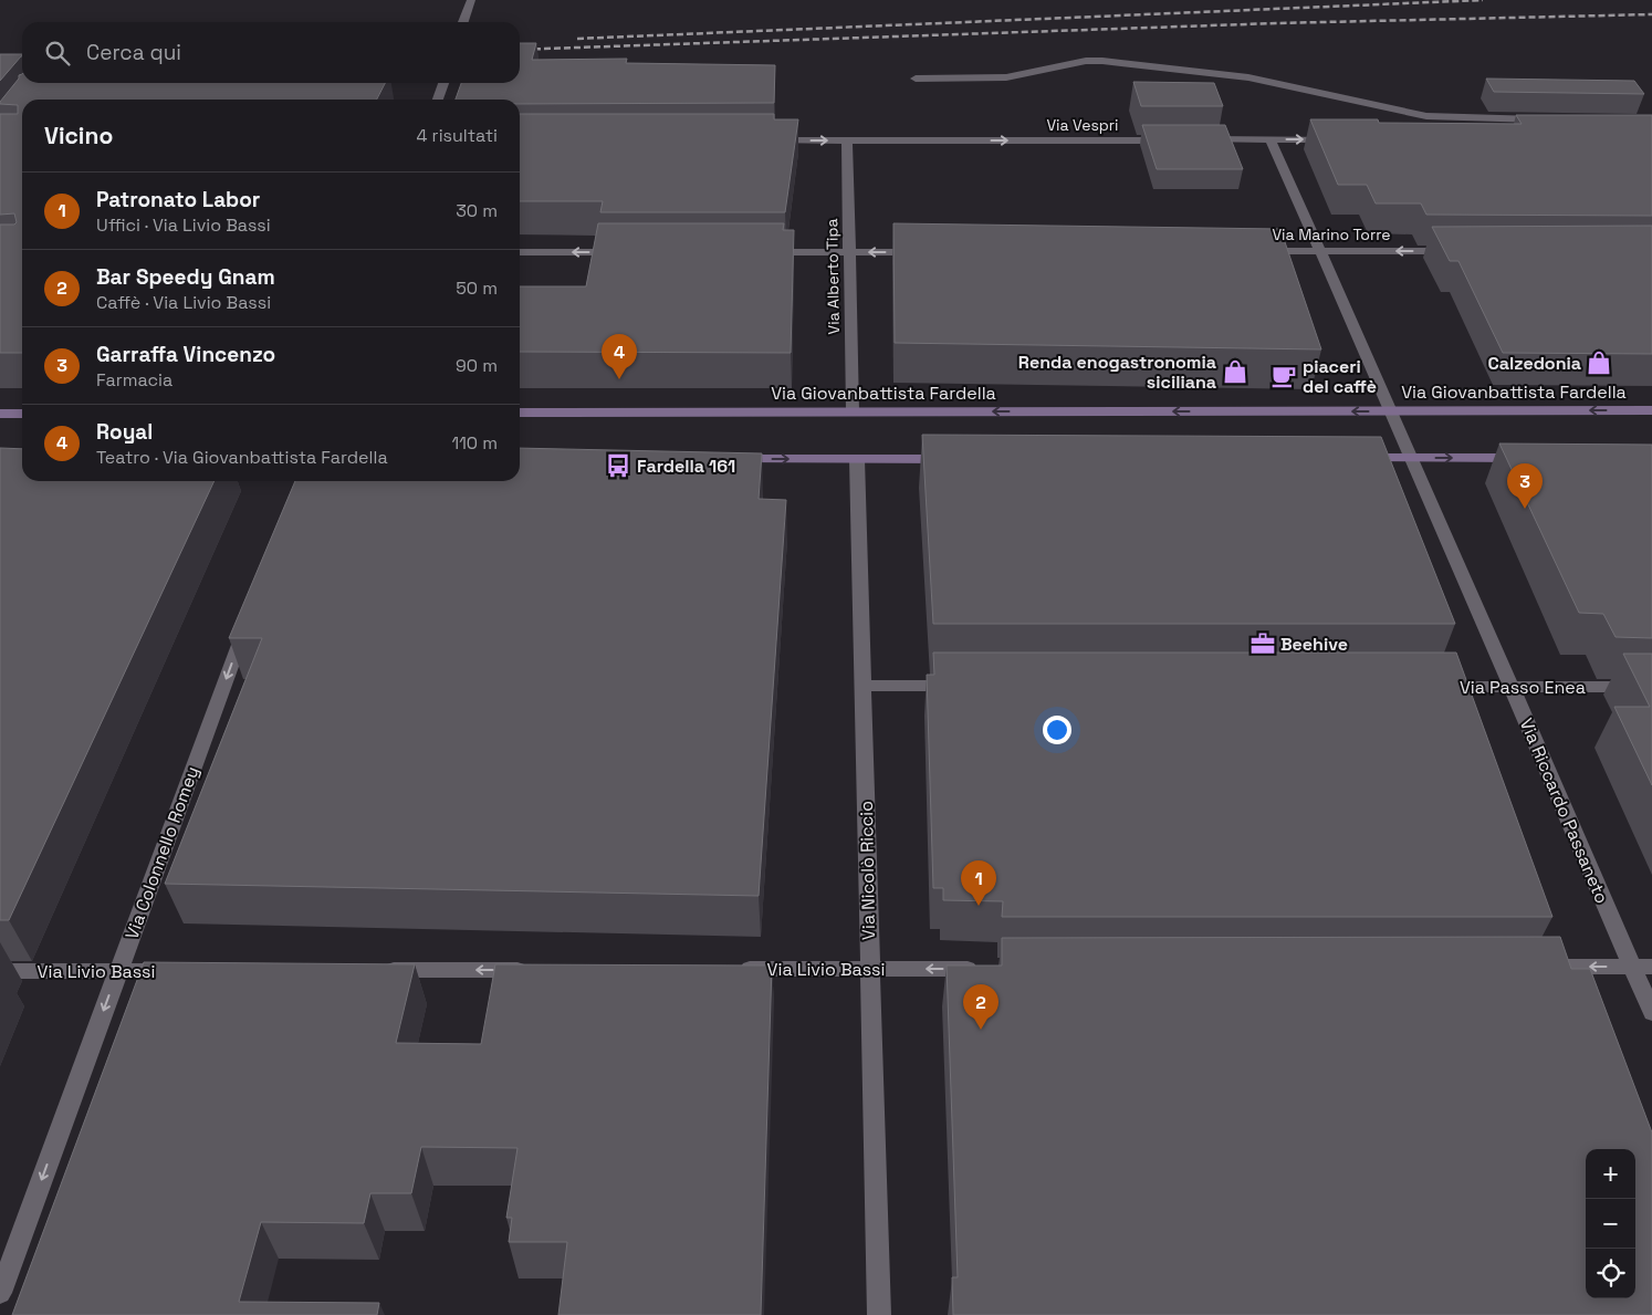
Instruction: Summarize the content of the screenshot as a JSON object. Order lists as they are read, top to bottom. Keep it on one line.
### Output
{"streets":{"main road":["Via Giovanbattista Fardella"],"street":["Via Vespri","Via Marino Torre","Via Alberto Tipa","Via Passo Enea","Via Riccardo Passaneto","Via Colonnello Romey","Via Nicolò Riccio","Via Livio Bassi"]},"crossings":[["Via Vespri","Via Alberto Tipa"],["Via Marino Torre","Via Riccardo Passaneto"],["Via Alberto Tipa","Via Giovanbattista Fardella"],["Via Giovanbattista Fardella","Via Riccardo Passaneto"],["Via Passo Enea","Via Riccardo Passaneto"],["Via Colonnello Romey","Via Livio Bassi"],["Via Nicolò Riccio","Via Livio Bassi"]],"one_way":["Via Colonnello Romey"],"places":{"shop":["Calzedonia","Renda enogastronomia siciliana"],"cafe":["piaceri del caffè"],"bus stop":["Fardella 161"],"office":["Beehive"]},"page":{"search":"Cerca qui","heading":["Vicino","4 risultati"],"list":[{"mark":"1","name":"Patronato Labor","note":"Uffici · Via Livio Bassi","value":"30 m"},{"mark":"2","name":"Bar Speedy Gnam","note":"Caffè · Via Livio Bassi","value":"50 m"},{"mark":"3","name":"Garraffa Vincenzo","note":"Farmacia","value":"90 m"},{"mark":"4","name":"Royal","note":"Teatro · Via Giovanbattista Fardella","value":"110 m"}],"pins":["4","3","1","2"],"map_buttons":["+","−"]}}
